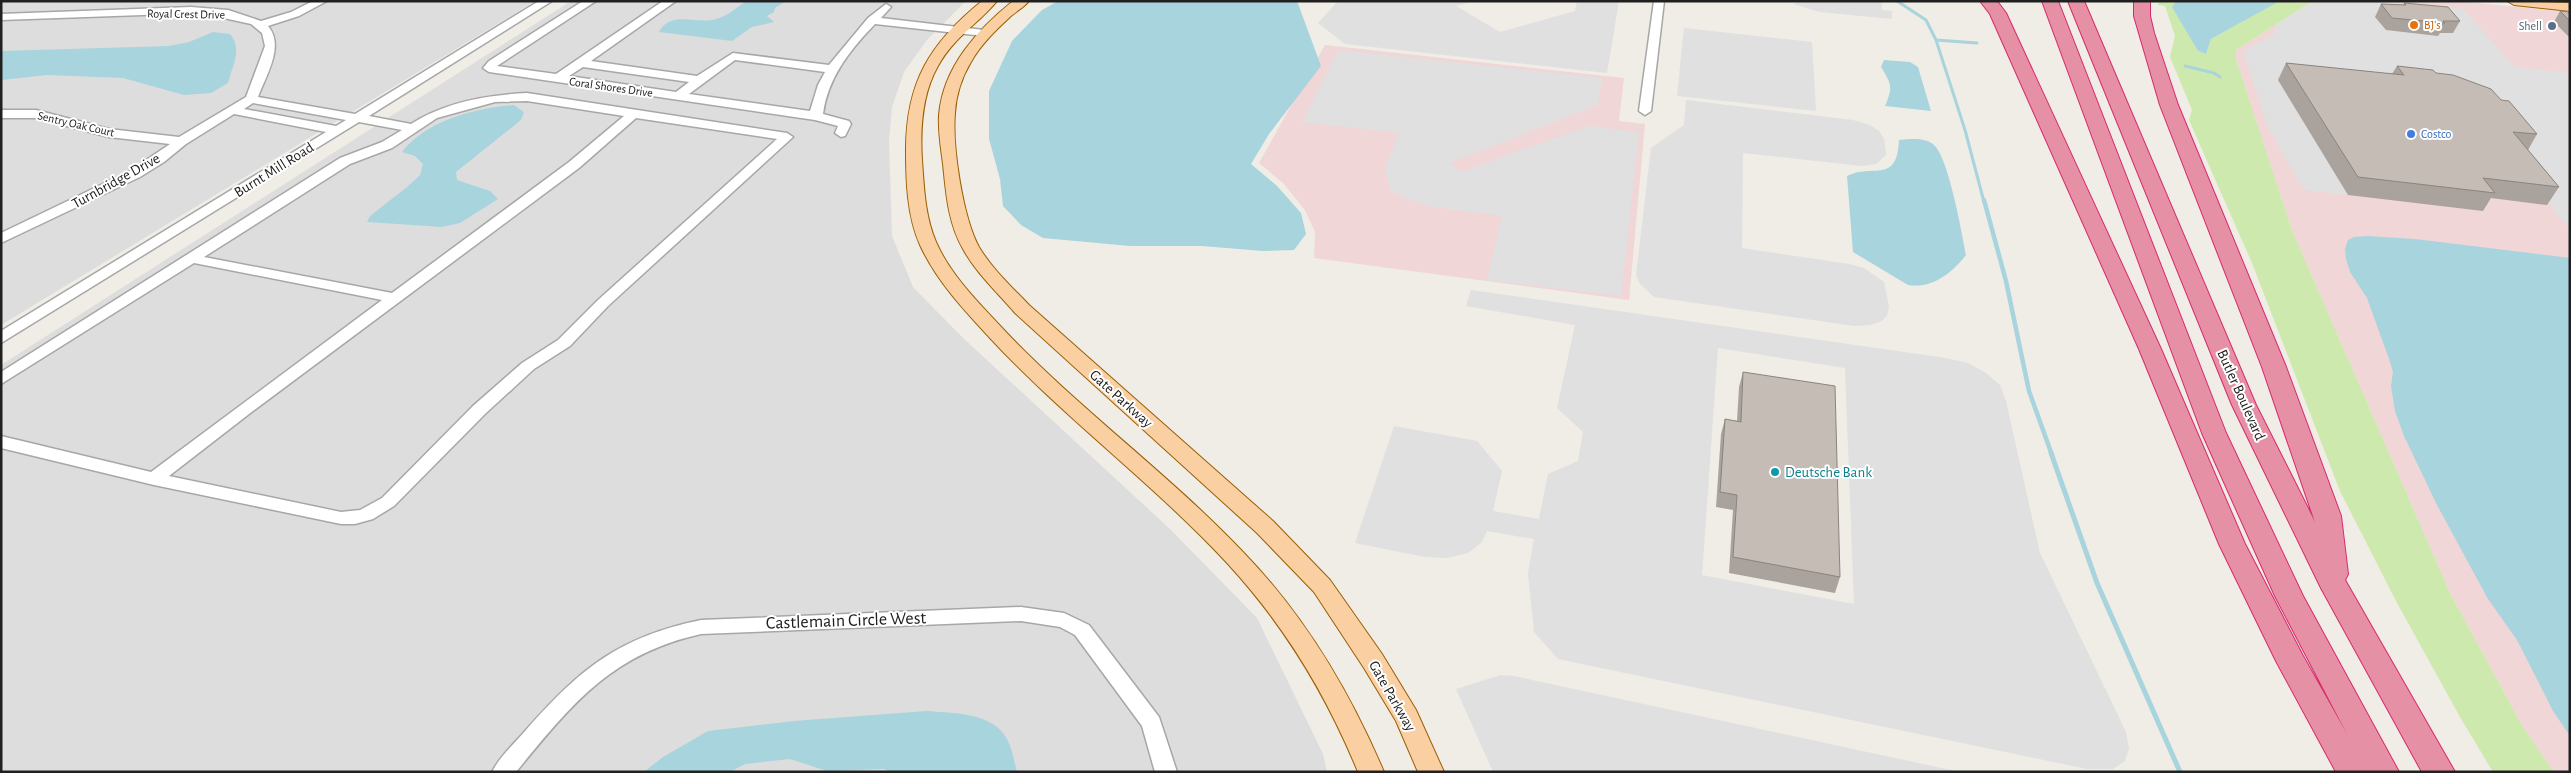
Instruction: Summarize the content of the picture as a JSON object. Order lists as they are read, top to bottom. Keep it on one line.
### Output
{"streets":{"highway":["Butler Boulevard"],"main road":["Gate Parkway"],"street":["Royal Crest Drive","Coral Shores Drive","Sentry Oak Court","Burnt Mill Road","Turnbridge Drive","Castlemain Circle West"]},"crossings":[["Sentry Oak Court","Turnbridge Drive"]],"places":["BJ's","Shell","Costco","Deutsche Bank"]}
